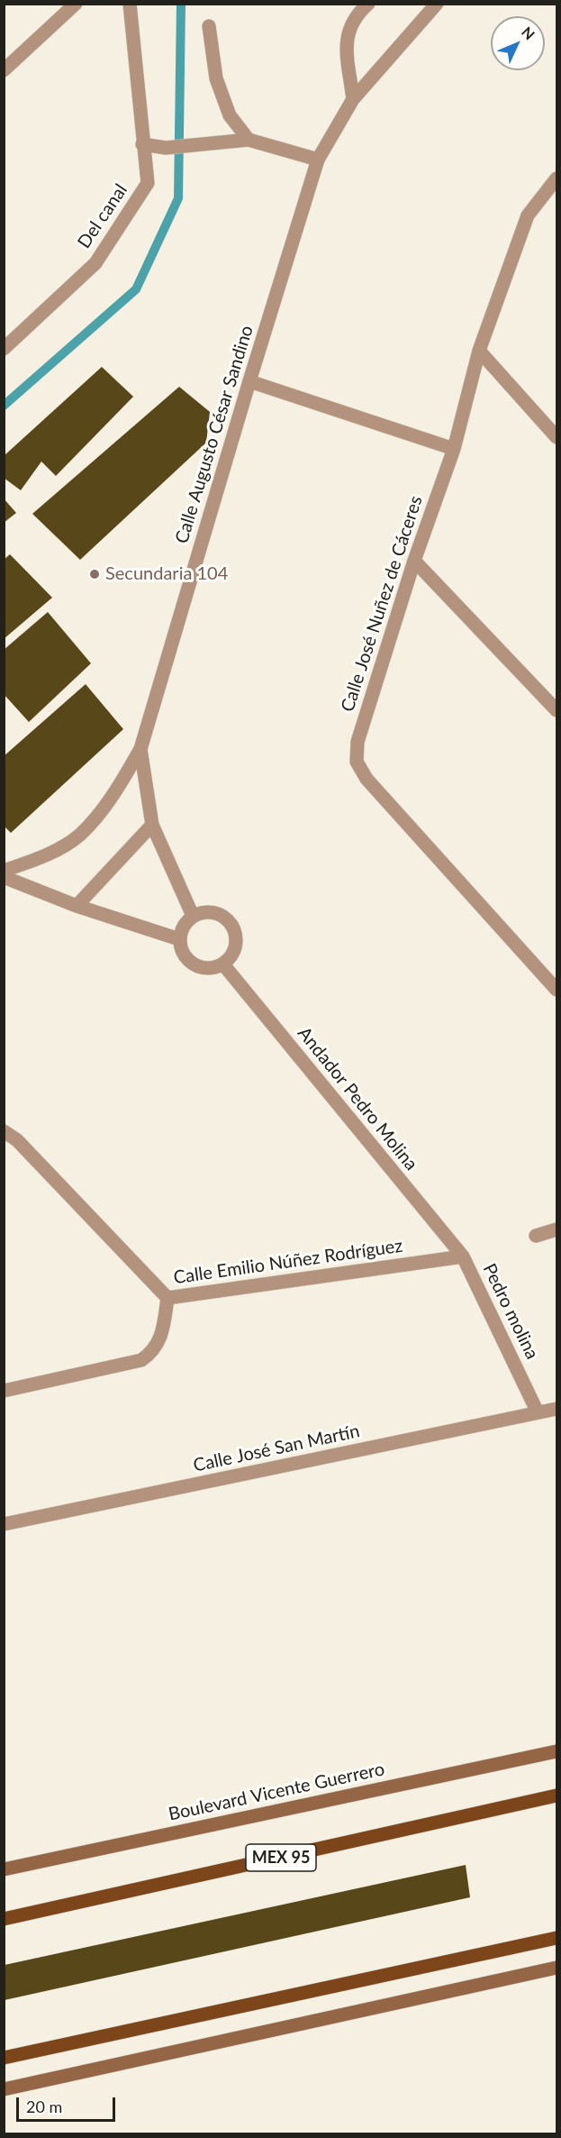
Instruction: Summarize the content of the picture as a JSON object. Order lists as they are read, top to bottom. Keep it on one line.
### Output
{"streets":{"main road":["Boulevard Vicente Guerrero","MEX 95"],"street":["Del canal","Calle Augusto César Sandino","Calle José Nuñez de Cáceres","Andador Pedro Molina","Calle Emilio Núñez Rodríguez","Pedro molina","Calle José San Martín"]},"crossings":[["Andador Pedro Molina","Calle Emilio Núñez Rodríguez"],["Andador Pedro Molina","Pedro molina"],["Calle Emilio Núñez Rodríguez","Pedro molina"],["Pedro molina","Calle José San Martín"]],"places":["Secundaria 104"],"scale_bar":"20 m","north":"top right"}
